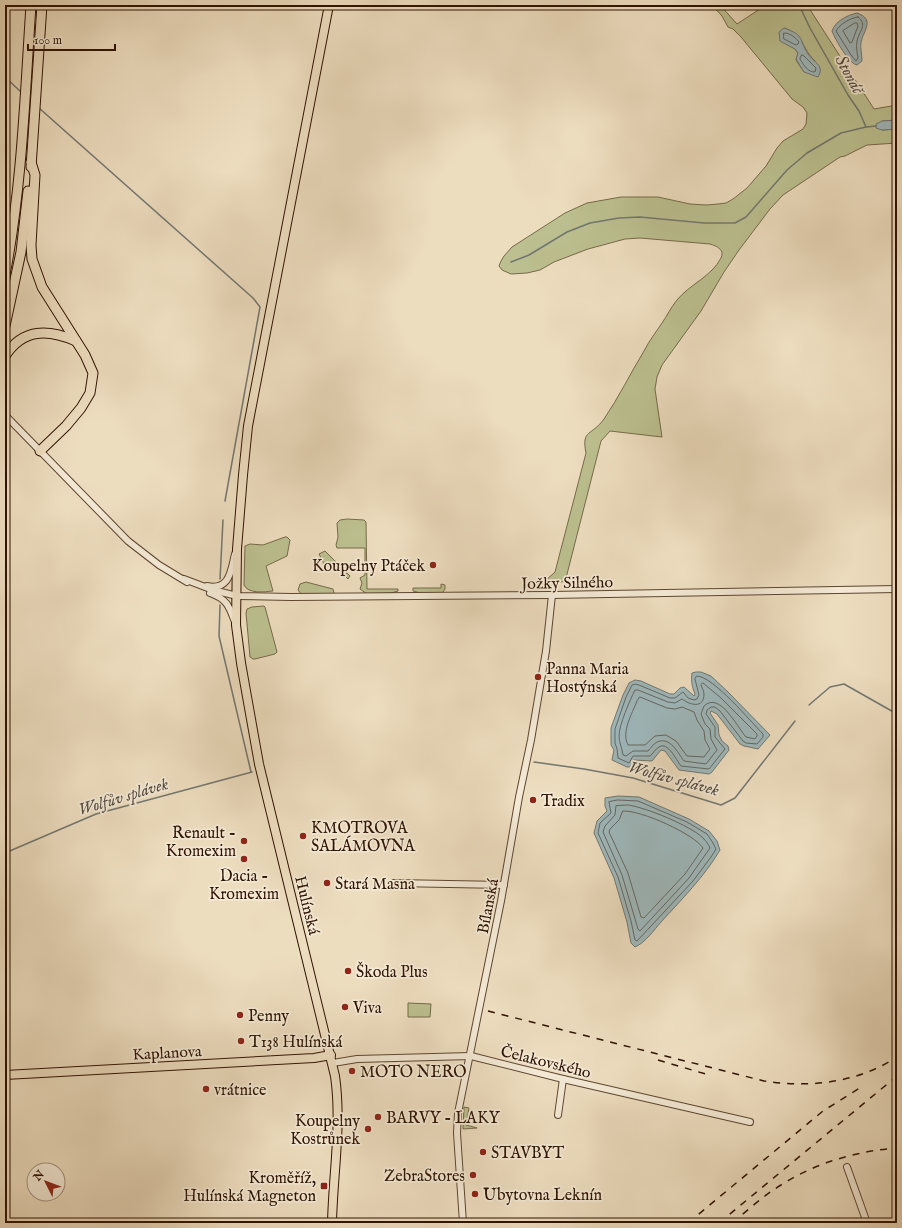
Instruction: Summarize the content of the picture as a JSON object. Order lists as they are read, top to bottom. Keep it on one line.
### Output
{"streets":{"main road":["Hulínská","Kaplanova"],"street":["Jožky Silného","Bílanská","Čelakovského"]},"crossings":[["Jožky Silného","Hulínská"],["Jožky Silného","Bílanská"],["Hulínská","Kaplanova"],["Hulínská","Čelakovského"],["Bílanská","Čelakovského"],["Kaplanova","Čelakovského"]],"water":["Stonáč","Wolfův splávek"],"places":{"other":["Koupelny Ptáček","Panna Maria Hostýnská","Tradix","KMOTROVA SALÁMOVNA","Renault - Kromexim","Dacia - Kromexim","Stará Masna","Škoda Plus","Viva","Penny","T138 Hulínská","MOTO NERO","vrátnice","BARVY - LAKY","Koupelny Kostrůnek","STAVBYT","ZebraStores","Ubytovna Leknín"],"transit":["Kroměříž, Hulínská Magneton"]},"scale_bar":"100 m","north":"top left"}
